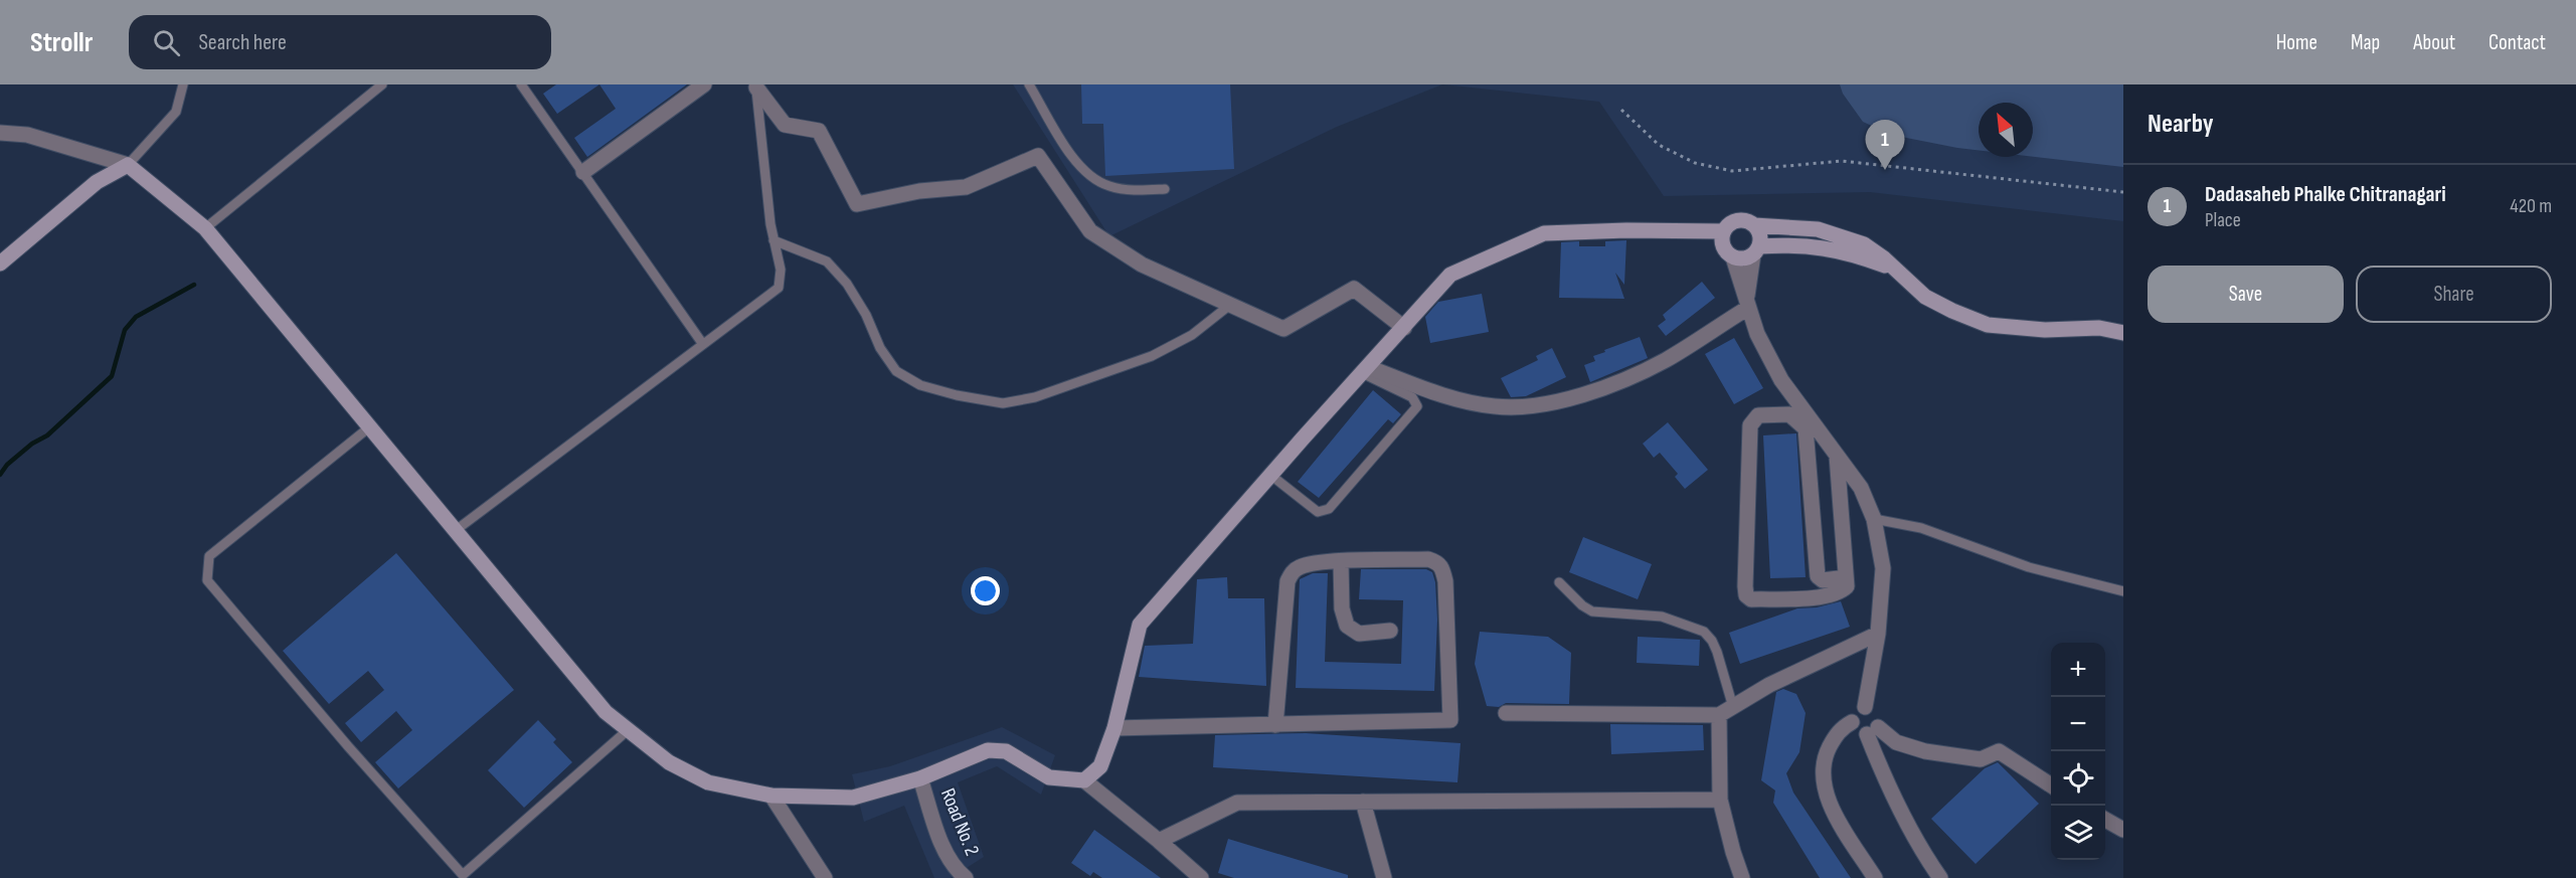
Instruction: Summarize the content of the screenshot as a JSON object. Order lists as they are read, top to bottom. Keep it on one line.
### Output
{"streets":{"street":["Road No. 2"]},"north":"top left","page":{"header":"Strollr","search":"Search here","nav":["Home","Map","About","Contact"],"heading":"Nearby","pins":"1","list":[{"mark":"1","name":"Dadasaheb Phalke Chitranagari","note":"Place","value":"420 m"}],"buttons":["Save","Share"],"map_buttons":["+","−"]}}
